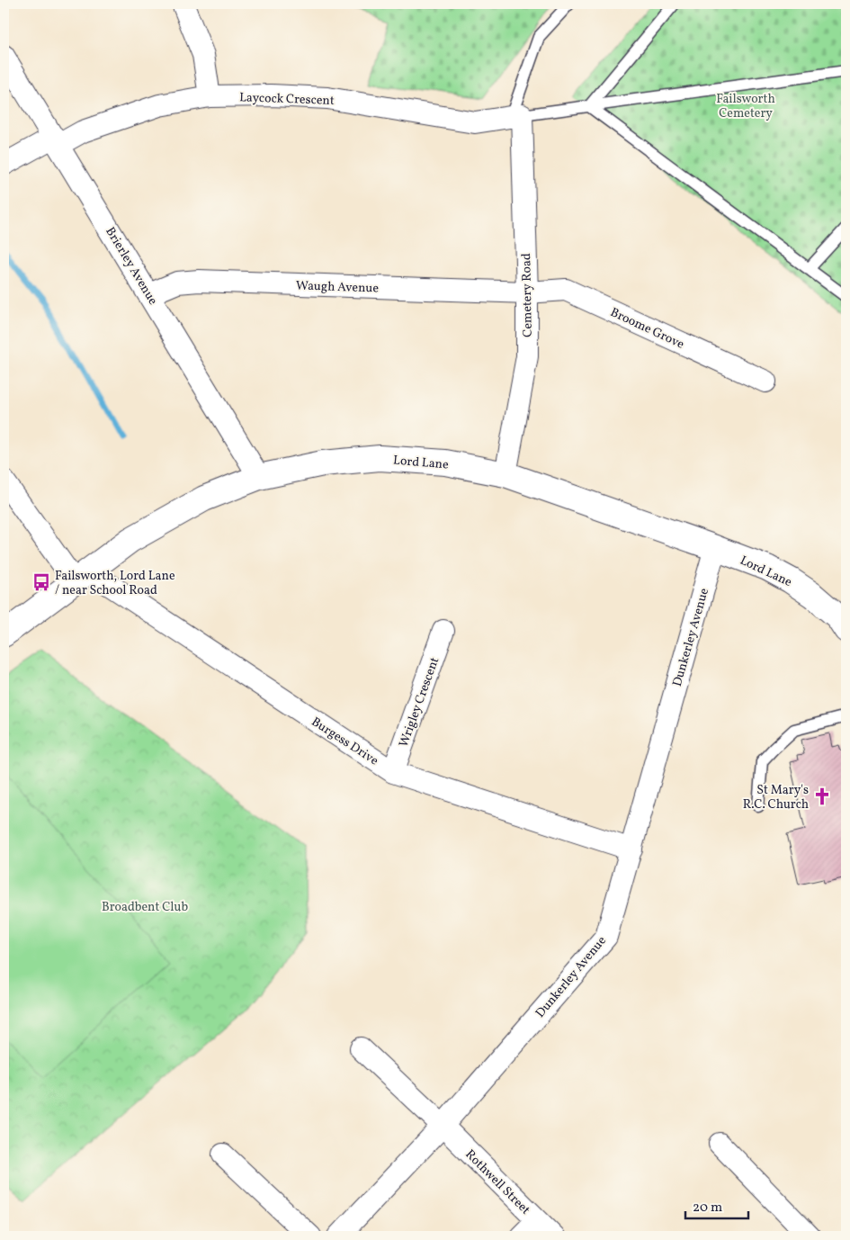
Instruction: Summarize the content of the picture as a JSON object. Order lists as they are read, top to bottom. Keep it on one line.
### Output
{"streets":{"street":["Laycock Crescent","Brierley Avenue","Waugh Avenue","Cemetery Road","Broome Grove","Lord Lane","Dunkerley Avenue","Wrigley Crescent","Burgess Drive","Rothwell Street"]},"crossings":[["Laycock Crescent","Brierley Avenue"],["Laycock Crescent","Cemetery Road"],["Brierley Avenue","Waugh Avenue"],["Brierley Avenue","Lord Lane"],["Waugh Avenue","Cemetery Road"],["Waugh Avenue","Broome Grove"],["Cemetery Road","Broome Grove"],["Cemetery Road","Lord Lane"],["Lord Lane","Dunkerley Avenue"],["Lord Lane","Burgess Drive"],["Dunkerley Avenue","Burgess Drive"],["Dunkerley Avenue","Rothwell Street"],["Wrigley Crescent","Burgess Drive"]],"parks":["Failsworth Cemetery","Broadbent Club"],"places":{"bus stop":["Failsworth, Lord Lane / near School Road"],"church":["St Mary's R.C. Church"]},"scale_bar":"20 m"}
